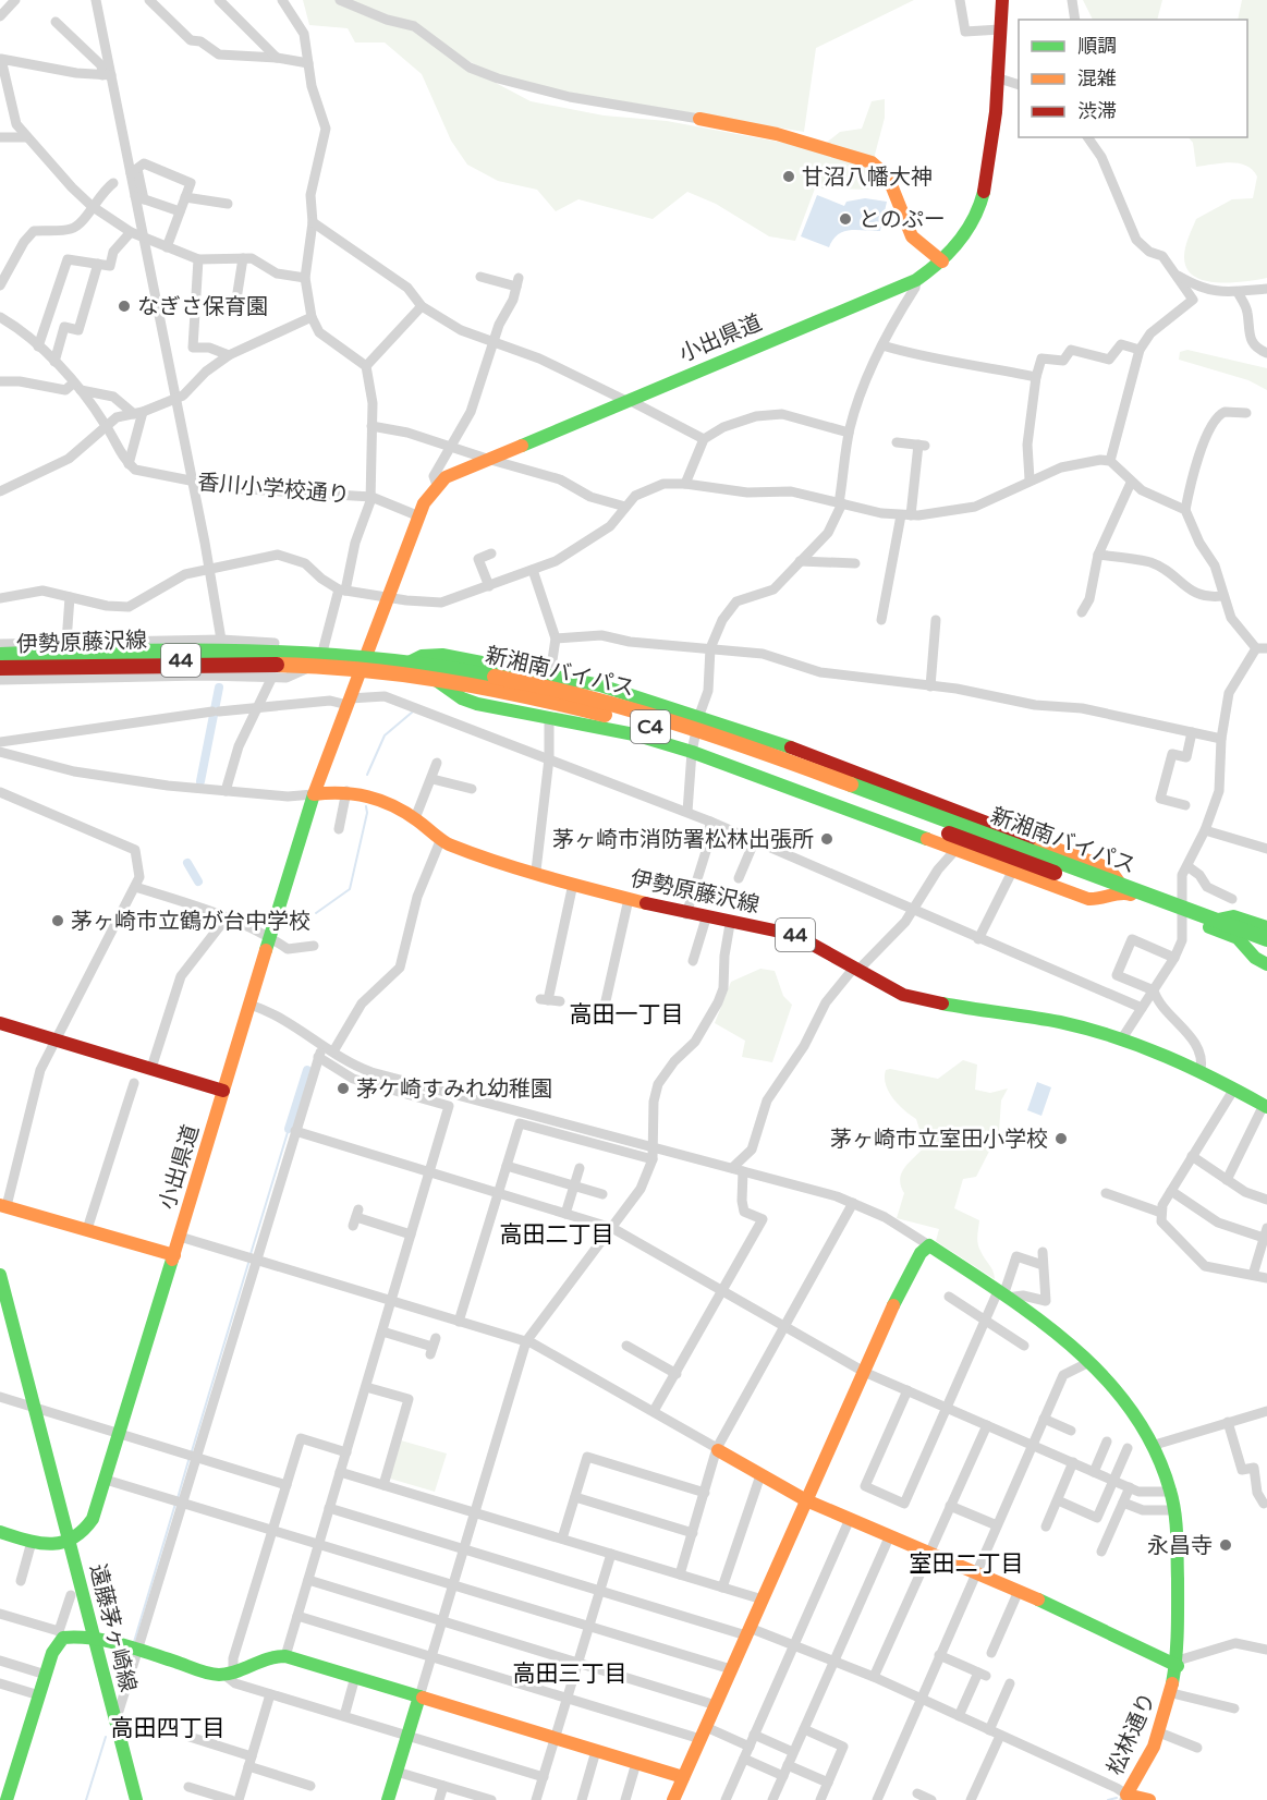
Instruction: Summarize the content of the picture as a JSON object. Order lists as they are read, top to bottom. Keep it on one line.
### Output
{"streets":{"main road":["小出県道","伊勢原藤沢線","44","新湘南バイパス","C4","遠藤茅ヶ崎線","松林通り"],"street":["香川小学校通り"]},"crossings":[["小出県道","伊勢原藤沢線"],["小出県道","遠藤茅ヶ崎線"],["伊勢原藤沢線","新湘南バイパス"]],"districts":["高田一丁目","高田二丁目","室田二丁目","高田三丁目","高田四丁目"],"places":["甘沼八幡大神","とのぷー","なぎさ保育園","茅ヶ崎市消防署松林出張所","茅ヶ崎市立鶴が台中学校","茅ケ崎すみれ幼稚園","茅ヶ崎市立室田小学校","永昌寺"],"legend":["順調","混雑","渋滞"]}
